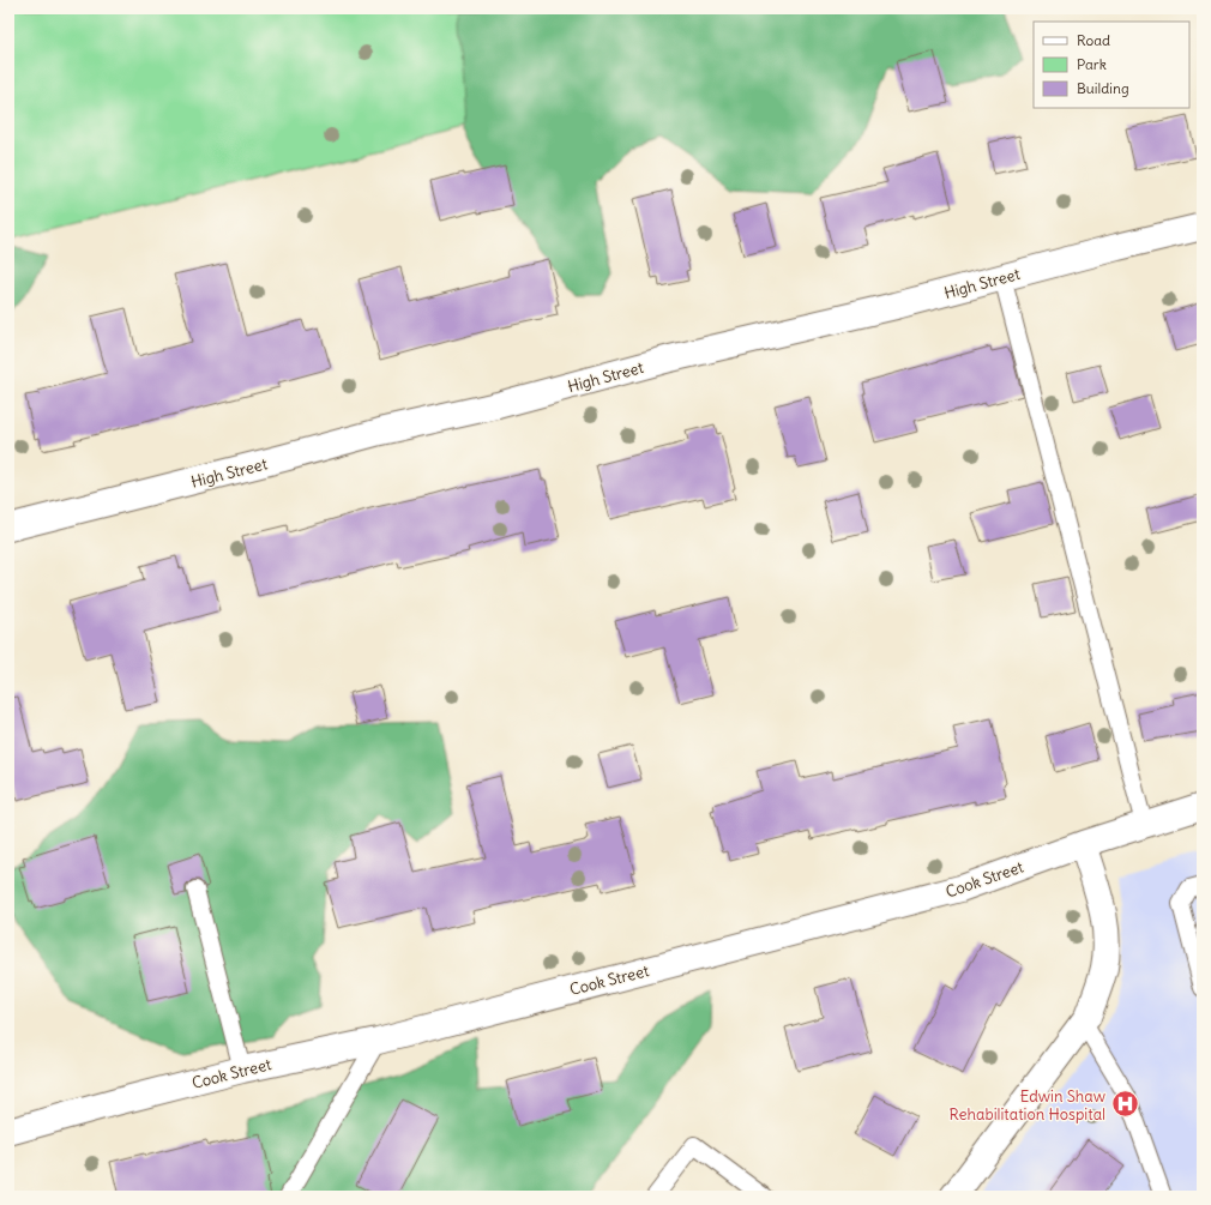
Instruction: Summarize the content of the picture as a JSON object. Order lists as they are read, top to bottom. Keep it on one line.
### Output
{"streets":{"street":["High Street","Cook Street"]},"places":{"hospital":["Edwin Shaw Rehabilitation Hospital"]},"legend":["Road","Park","Building"]}
